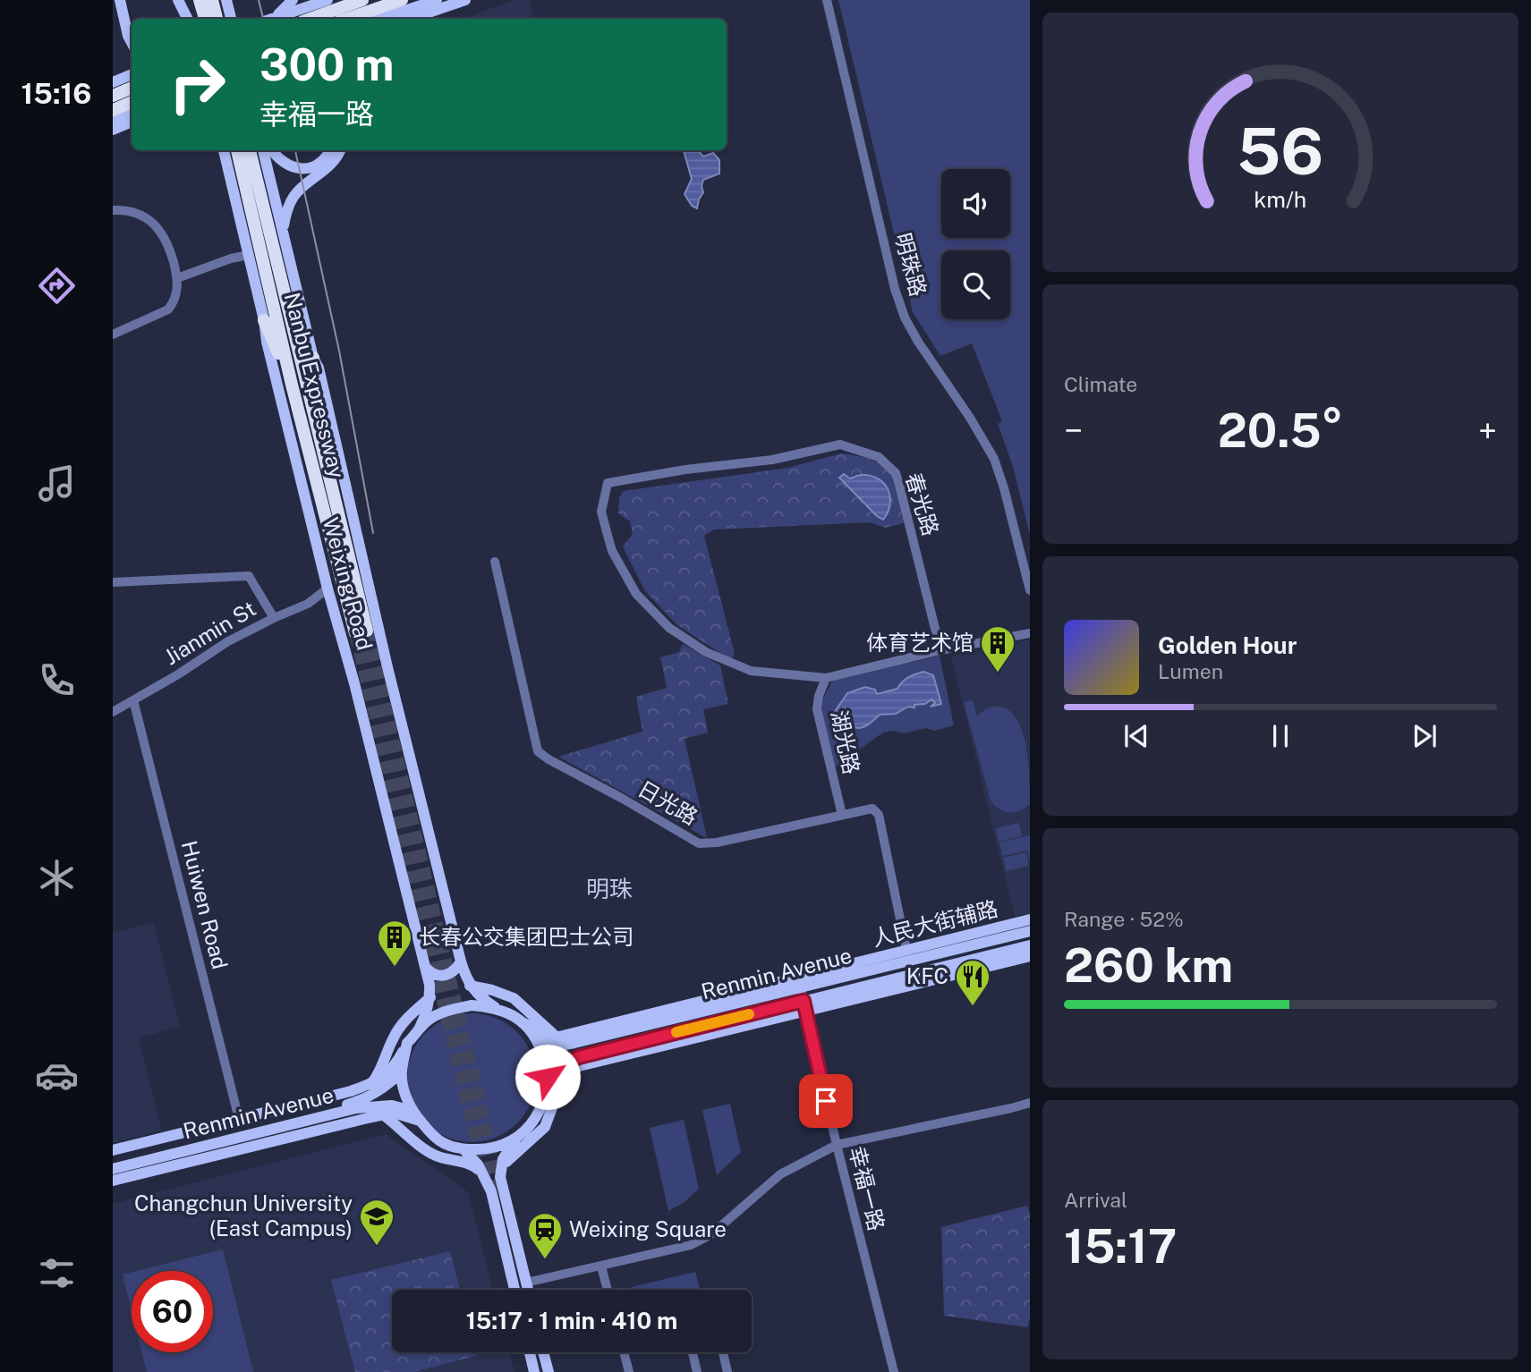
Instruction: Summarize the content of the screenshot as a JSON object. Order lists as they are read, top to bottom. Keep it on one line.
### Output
{"streets":{"highway":["Nanbu Expressway"],"main road":["Weixing Road","人民大街辅路","Renmin Avenue"],"street":["明珠路","春光路","Jianmin St","湖光路","日光路","Huiwen Road","幸福一路"]},"crossings":[["春光路","湖光路"],["Weixing Road","Jianmin St"],["Weixing Road","Renmin Avenue"],["Jianmin St","Huiwen Road"],["湖光路","日光路"],["日光路","人民大街辅路"],["人民大街辅路","Renmin Avenue"],["人民大街辅路","幸福一路"],["Renmin Avenue","幸福一路"]],"districts":["明珠"],"places":{"building":["体育艺术馆","长春公交集团巴士公司"],"restaurant":["KFC"],"school or university":["Changchun University (East Campus)"],"station":["Weixing Square"]},"page":{"tabs":"15:16","turn":["300 m","幸福一路"],"tile":["Climate",["Range · 52%","260 km"],["Arrival","15:17"]],"heat":["−","20.5°","+"],"song":["Golden Hour","Lumen"],"limit":"60","trip":"15:17 · 1 min · 410 m","gauge":["56","km/h"]}}
